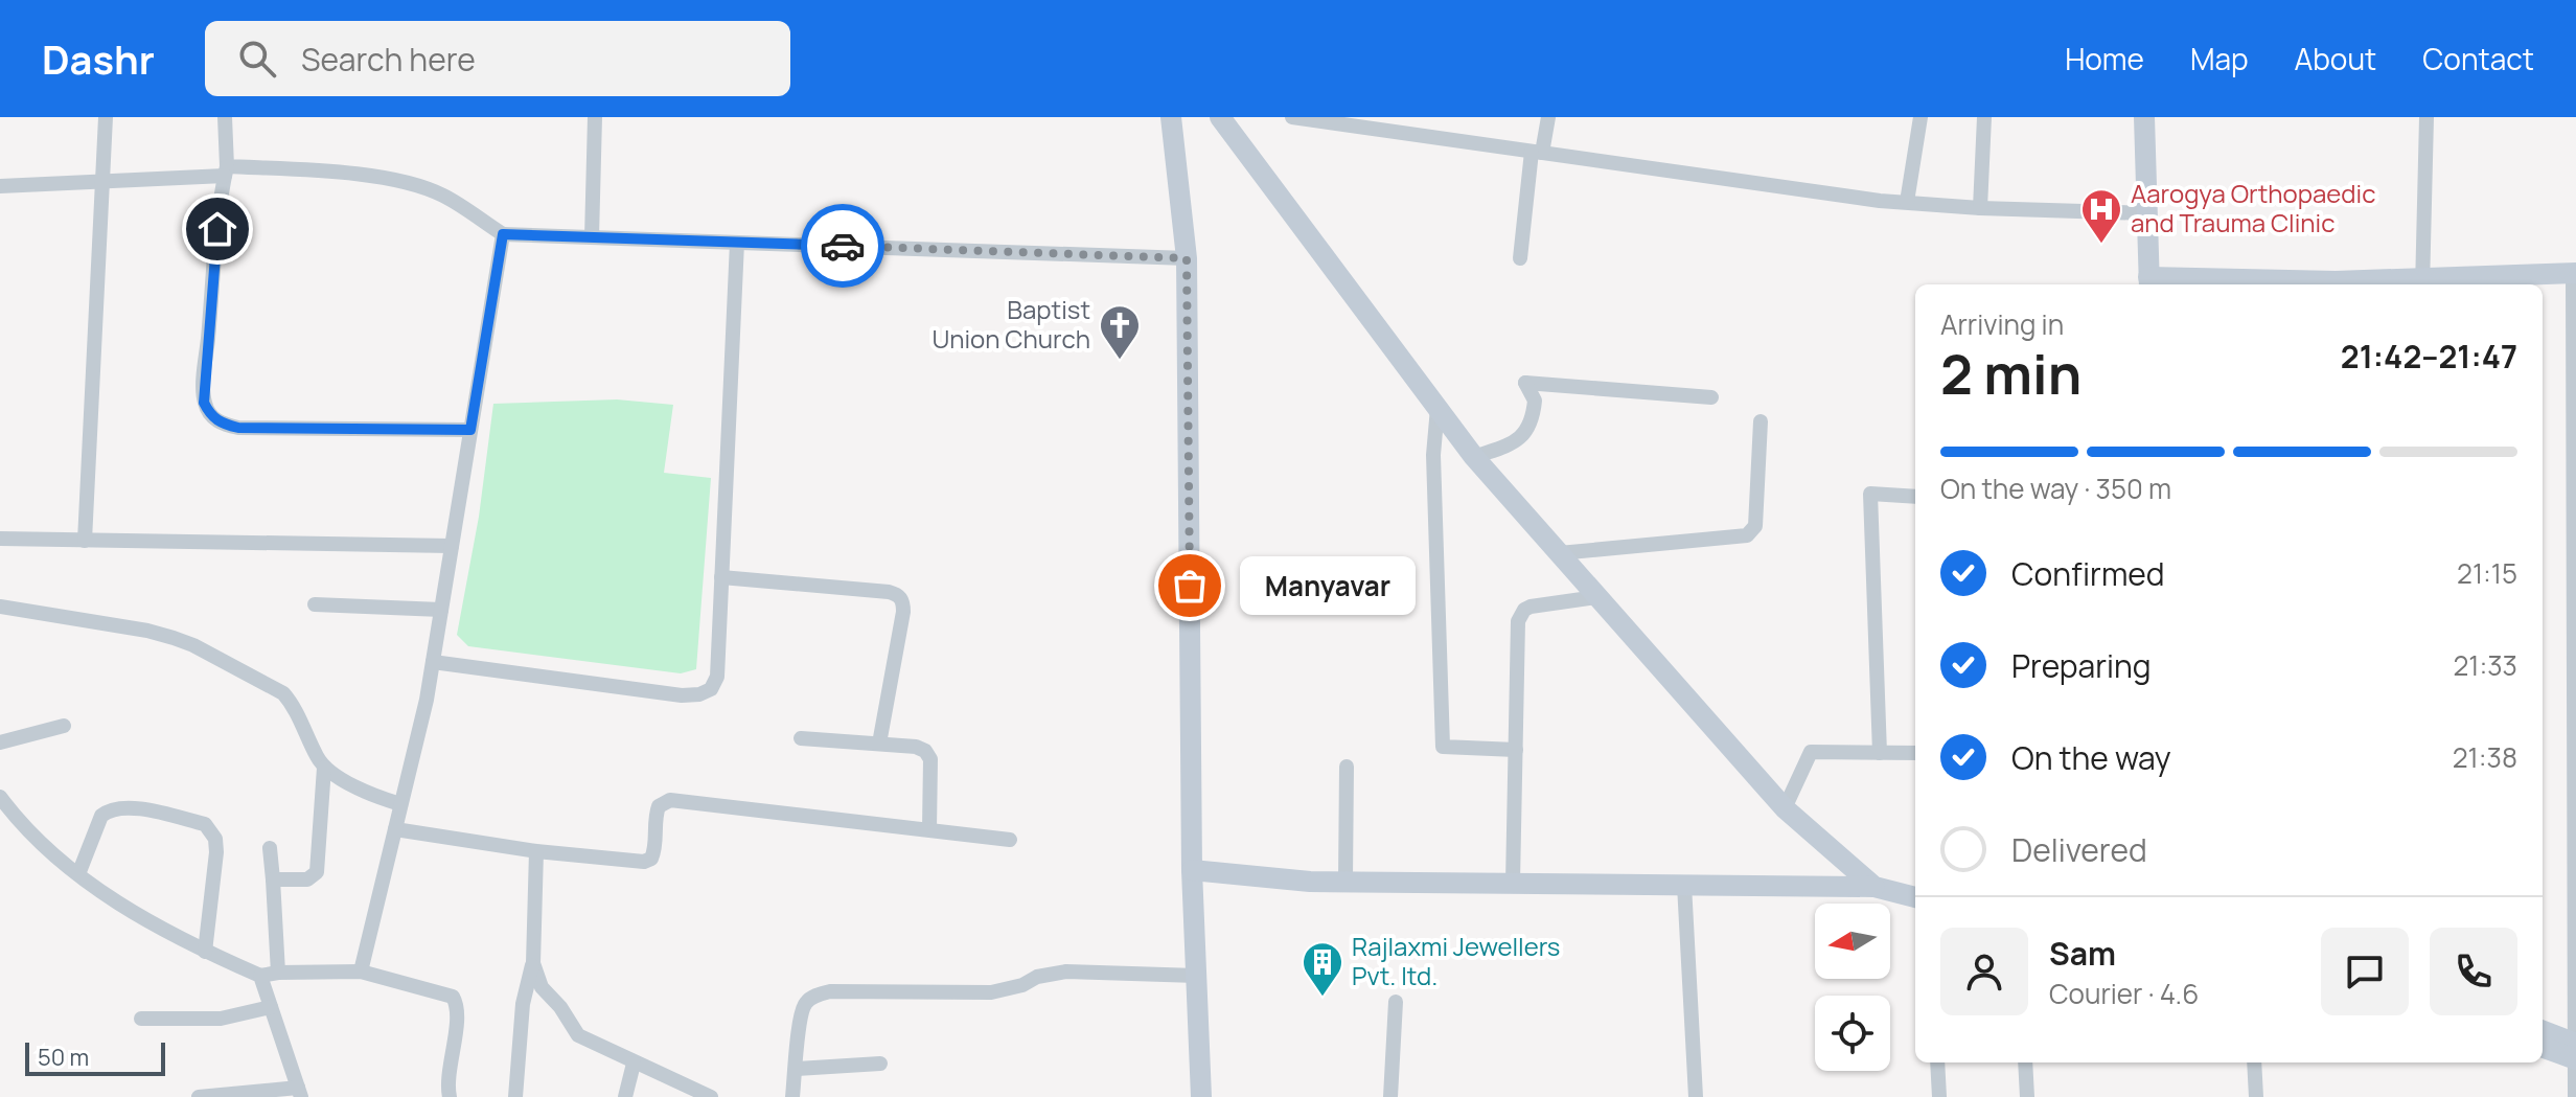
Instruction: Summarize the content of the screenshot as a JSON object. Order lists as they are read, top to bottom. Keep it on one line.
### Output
{"places":{"hospital":["Aarogya Orthopaedic and Trauma Clinic"],"church":["Baptist Union Church"],"other":["Manyavar"],"building":["Rajlaxmi Jewellers Pvt. ltd."]},"scale_bar":"50 m","north":"left","page":{"header":"Dashr","search":"Search here","nav":["Home","Map","About","Contact"],"heading":["2 min","Arriving in","21:42–21:47"],"panel":["Sam","Courier · 4.6"],"bar":"On the way · 350 m","list":[["Confirmed","21:15"],["Preparing","21:33"],["On the way","21:38"],"Delivered"],"bubble":"Manyavar","scale":"50 m"}}
